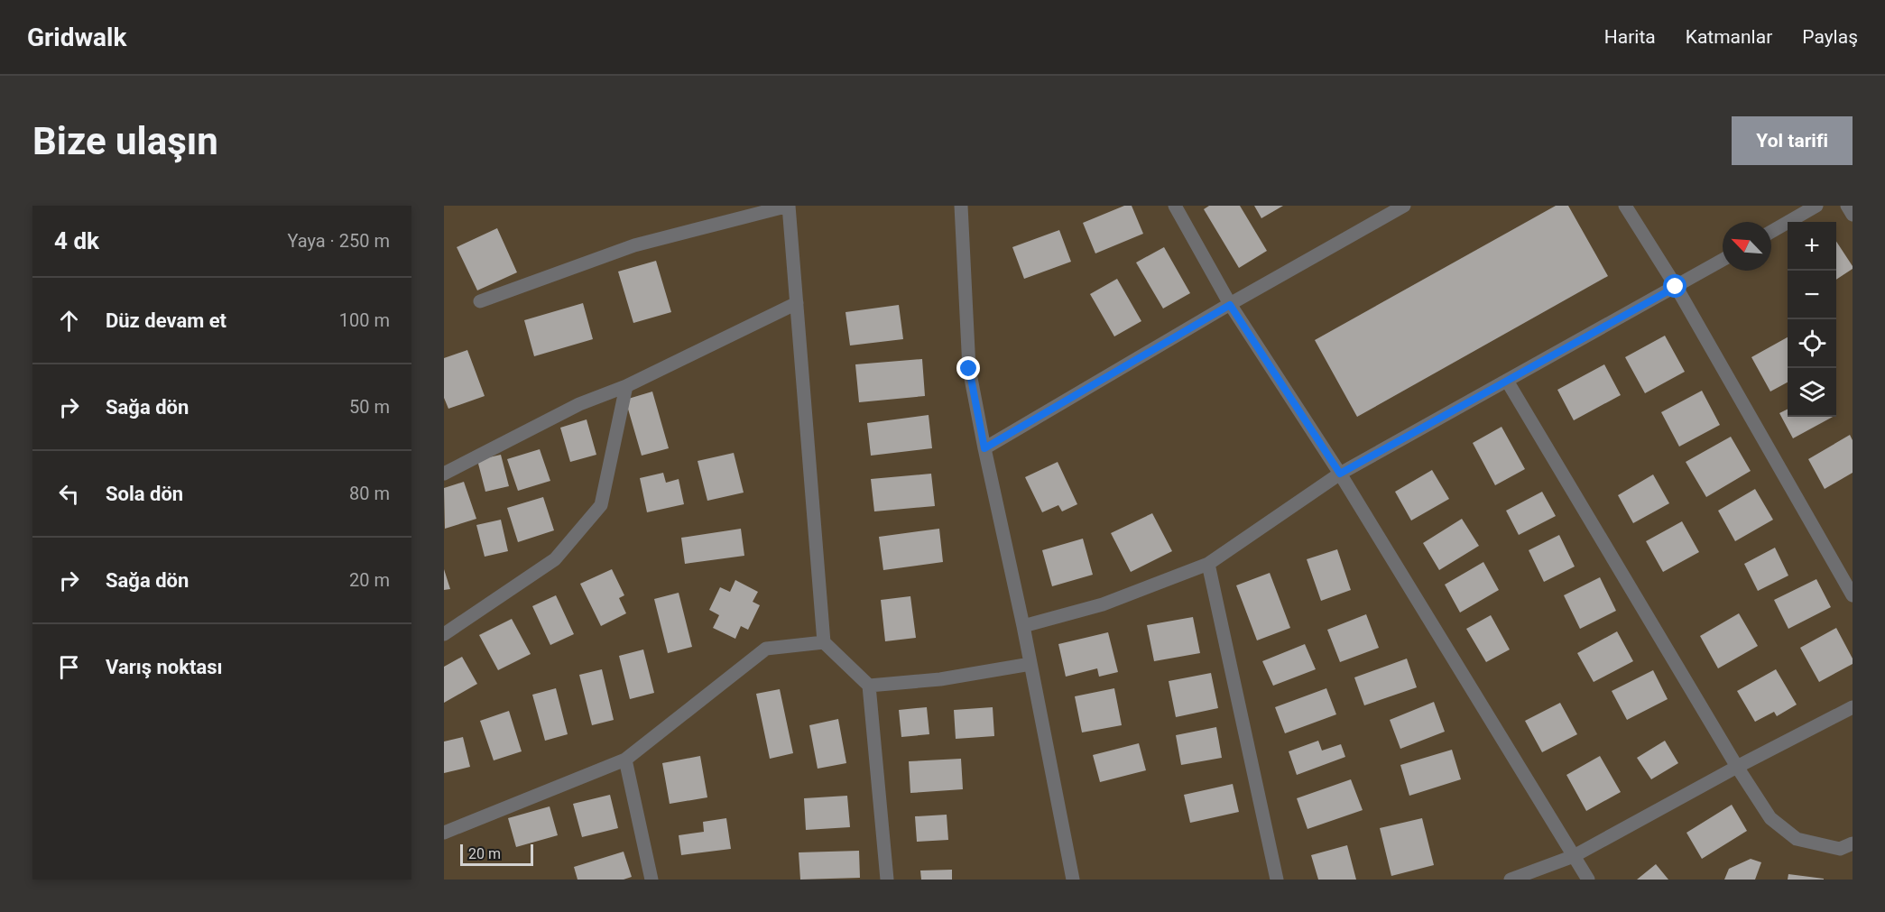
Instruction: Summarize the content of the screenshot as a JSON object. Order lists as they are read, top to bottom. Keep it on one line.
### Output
{"scale_bar":"20 m","north":"top left","page":{"header":"Gridwalk","nav":["Harita","Katmanlar","Paylaş"],"buttons":"Yol tarifi","title":"Bize ulaşın","heading":["4 dk","Yaya · 250 m"],"map_buttons":["+","−"],"list":[["Düz devam et","100 m"],["Sağa dön","50 m"],["Sola dön","80 m"],["Sağa dön","20 m"],"Varış noktası"],"scale":"20 m"}}
